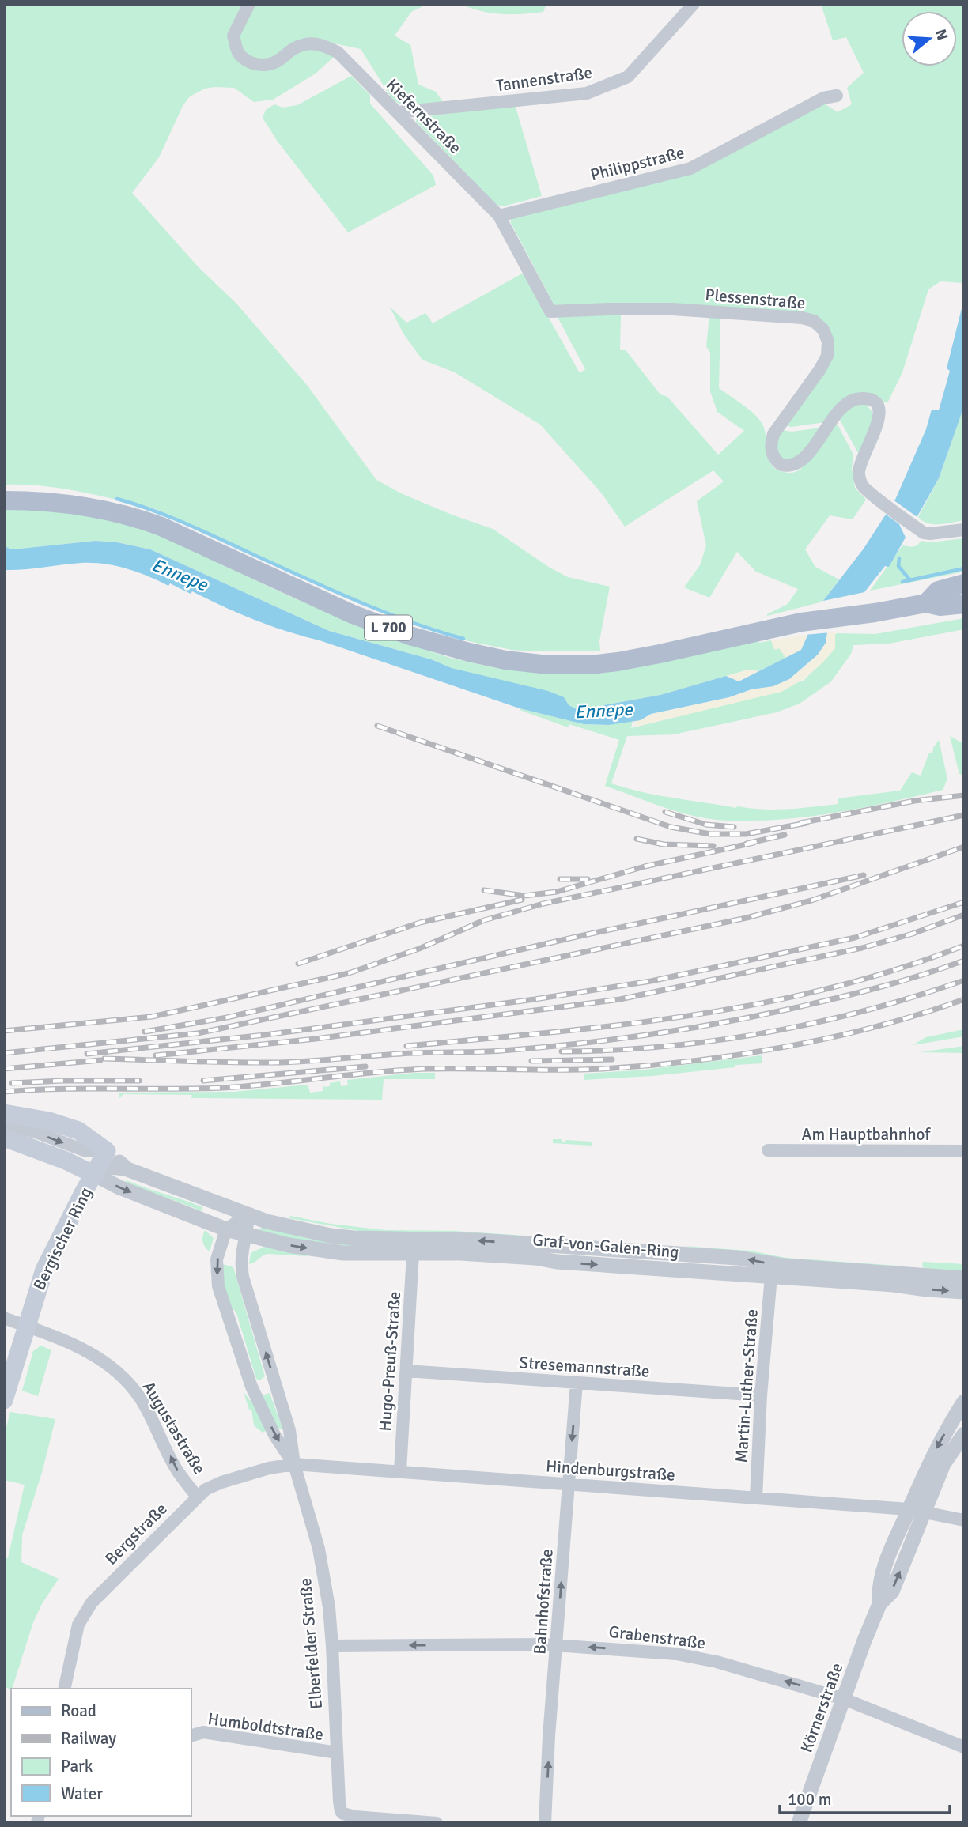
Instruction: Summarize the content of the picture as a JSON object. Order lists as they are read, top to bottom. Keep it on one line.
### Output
{"streets":{"main road":["L 700","Bergischer Ring"],"street":["Tannenstraße","Kiefernstraße","Philippstraße","Plessenstraße","Am Hauptbahnhof","Graf-von-Galen-Ring","Hugo-Preuß-Straße","Stresemannstraße","Martin-Luther-Straße","Augustastraße","Hindenburgstraße","Bergstraße","Bahnhofstraße","Grabenstraße","Elberfelder Straße","Körnerstraße","Humboldtstraße"]},"crossings":[["Tannenstraße","Kiefernstraße"],["Kiefernstraße","Philippstraße"],["Kiefernstraße","Plessenstraße"],["Bergischer Ring","Augustastraße"],["Graf-von-Galen-Ring","Hugo-Preuß-Straße"],["Graf-von-Galen-Ring","Martin-Luther-Straße"],["Graf-von-Galen-Ring","Elberfelder Straße"],["Hugo-Preuß-Straße","Stresemannstraße"],["Hugo-Preuß-Straße","Hindenburgstraße"],["Stresemannstraße","Martin-Luther-Straße"],["Stresemannstraße","Bahnhofstraße"],["Martin-Luther-Straße","Hindenburgstraße"],["Augustastraße","Bergstraße"],["Hindenburgstraße","Bergstraße"],["Hindenburgstraße","Bahnhofstraße"],["Hindenburgstraße","Elberfelder Straße"],["Hindenburgstraße","Körnerstraße"],["Bergstraße","Elberfelder Straße"],["Bahnhofstraße","Grabenstraße"],["Grabenstraße","Elberfelder Straße"],["Grabenstraße","Körnerstraße"],["Elberfelder Straße","Humboldtstraße"]],"one_way":["Augustastraße","Grabenstraße"],"water":["Ennepe"],"legend":["Road","Railway","Park","Water"],"scale_bar":"100 m","north":"right"}
